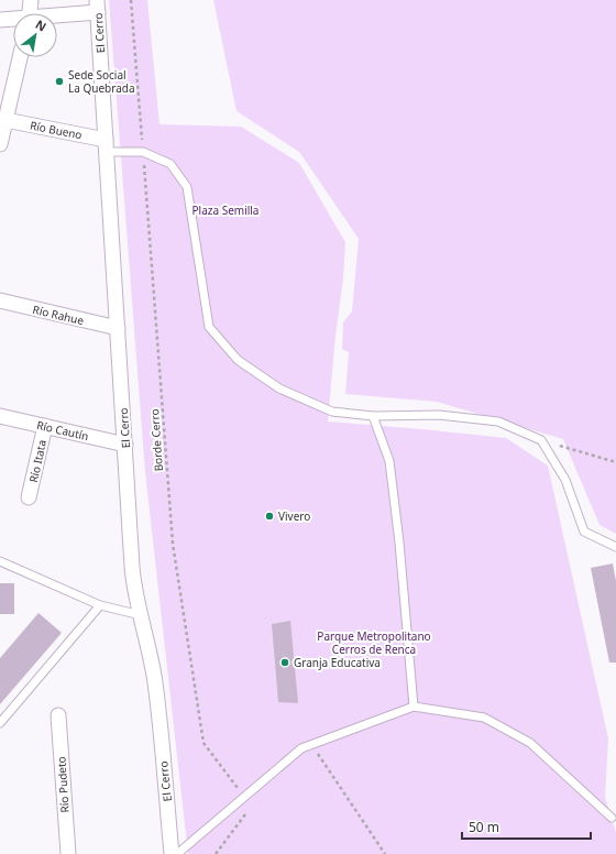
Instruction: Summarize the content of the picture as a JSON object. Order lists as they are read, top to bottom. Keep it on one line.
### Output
{"streets":{"street":["El Cerro","Río Bueno","Río Rahue","Río Cautín","Río Itata","Río Pudeto"],"path":["Borde Cerro"]},"crossings":[["El Cerro","Río Bueno"],["El Cerro","Río Rahue"],["El Cerro","Río Cautín"],["Río Cautín","Río Itata"]],"parks":["Plaza Semilla","Parque Metropolitano Cerros de Renca"],"places":["Sede Social La Quebrada","Vivero","Granja Educativa"],"scale_bar":"50 m","north":"top right"}
